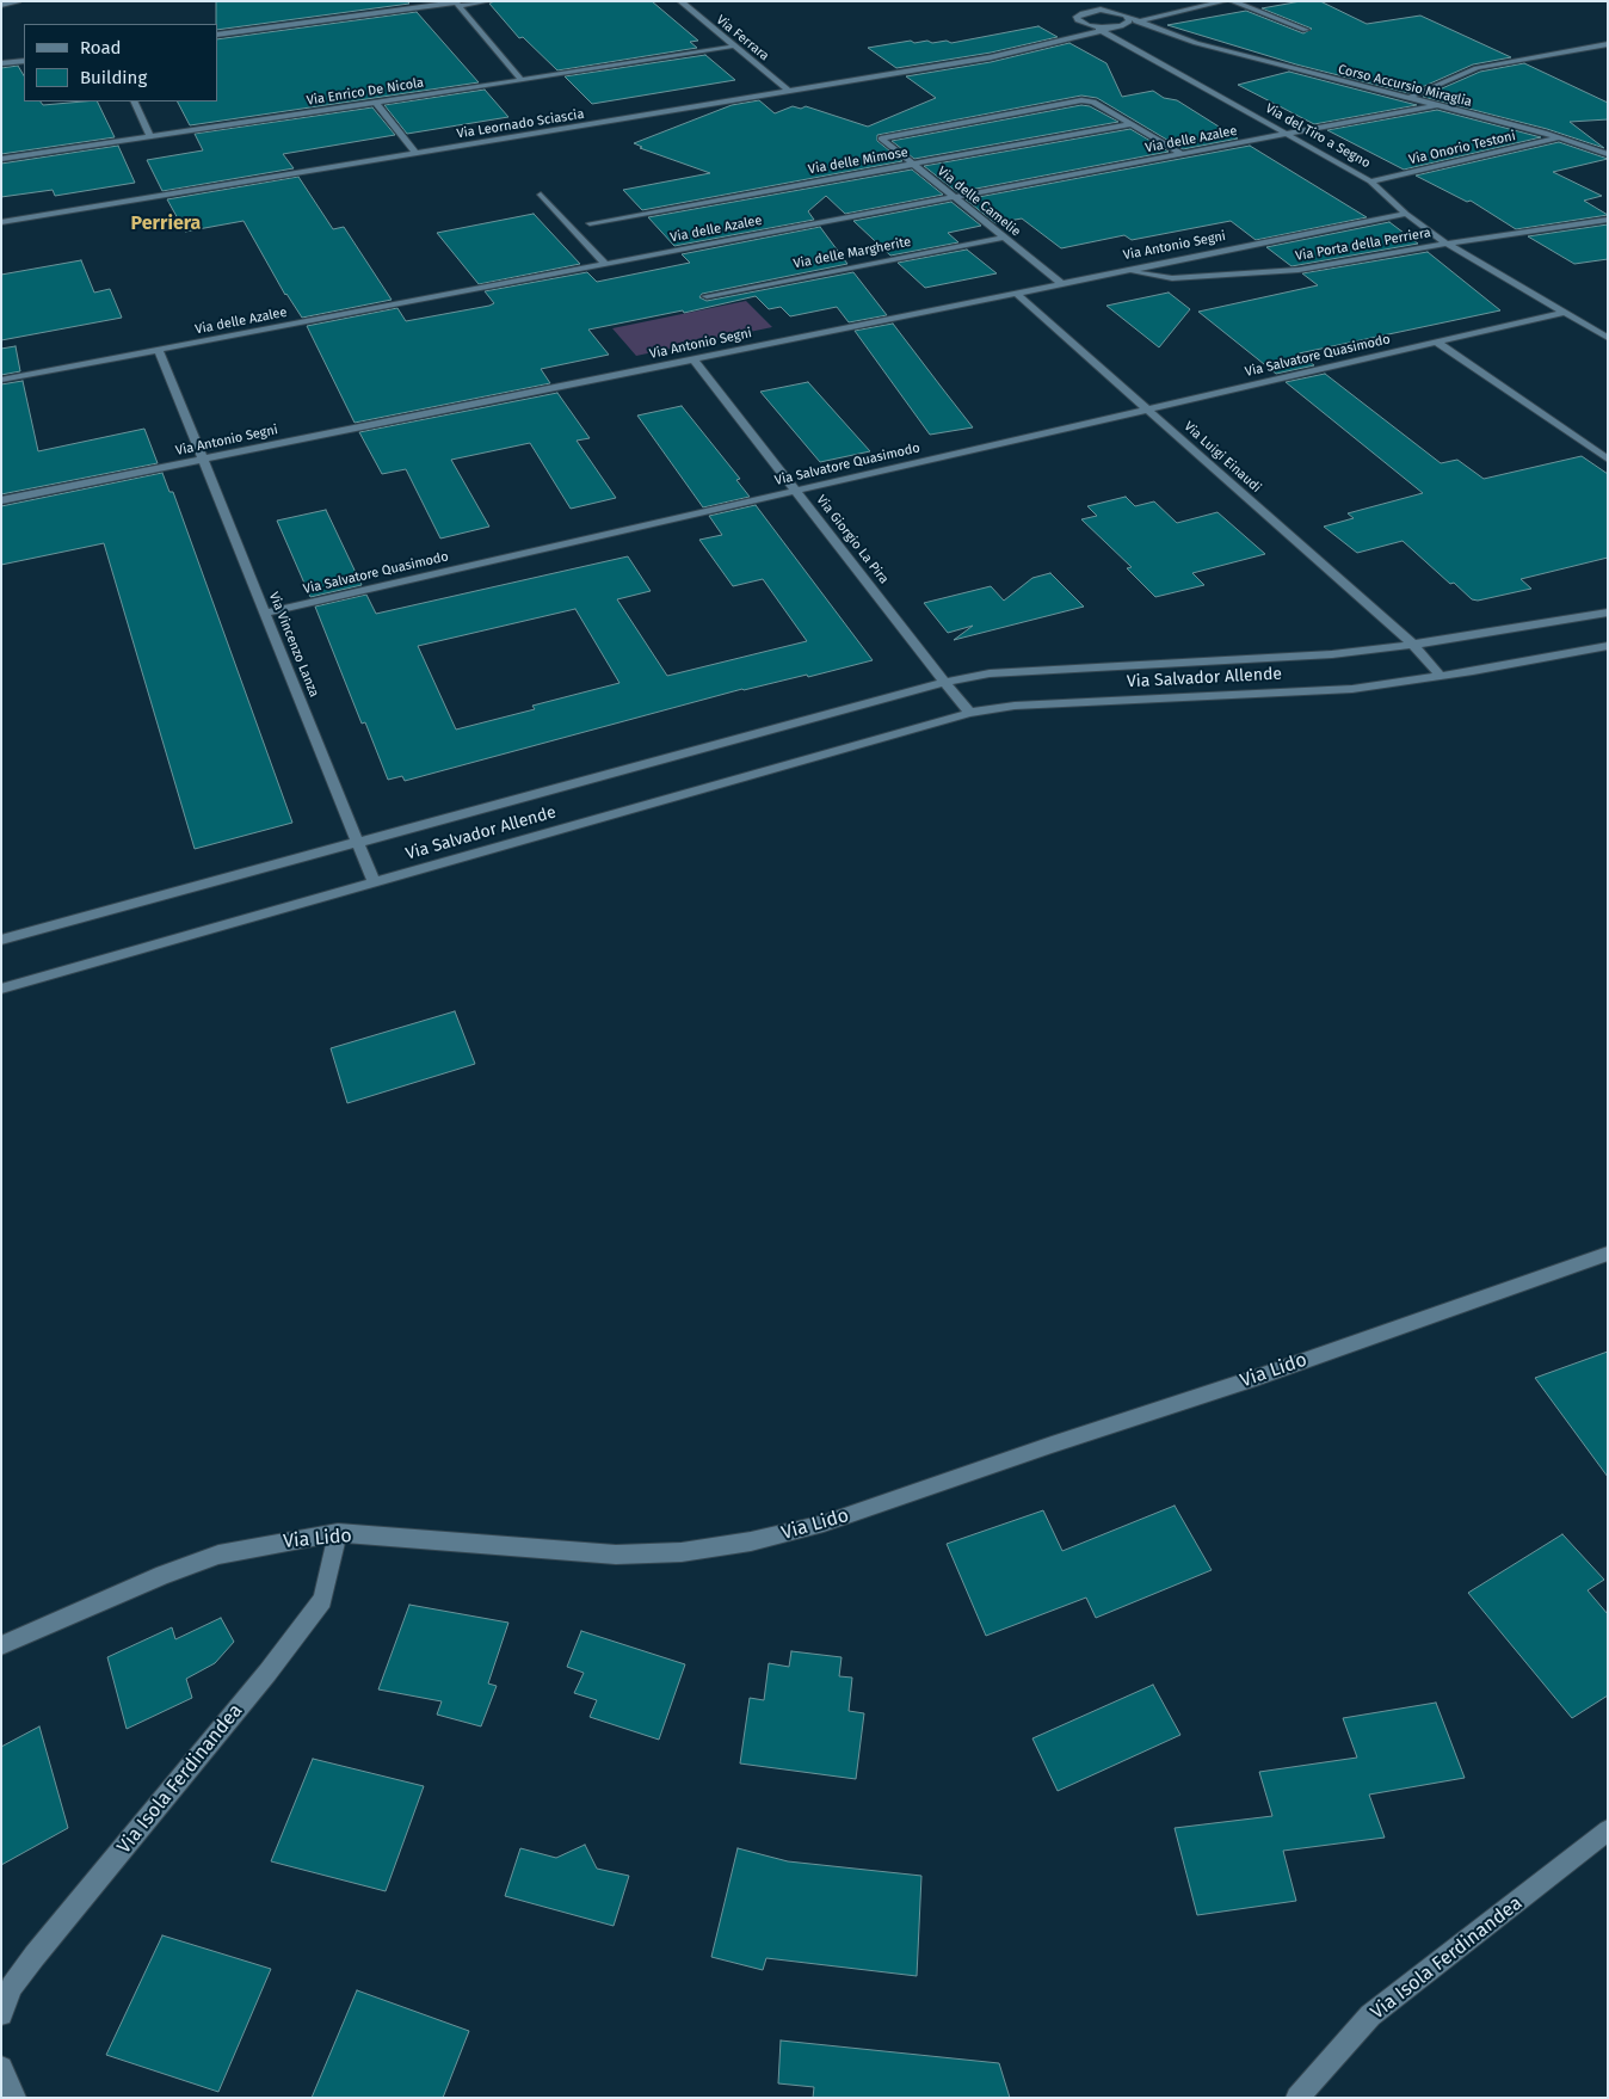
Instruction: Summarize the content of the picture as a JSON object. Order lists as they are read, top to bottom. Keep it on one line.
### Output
{"streets":{"street":["Via Ferrara","Corso Accursio Miraglia","Via Enrico De Nicola","Via Leornado Sciascia","Via del Tiro a Segno","Via delle Azalee","Via Onorio Testoni","Via delle Mimose","Via delle Camelie","Via Porta della Perriera","Via Antonio Segni","Via delle Margherite","Via Salvatore Quasimodo","Via Luigi Einaudi","Via Giorgio La Pira","Via Vincenzo Lanza","Via Salvador Allende","Via Lido","Via Isola Ferdinandea"]},"crossings":[["Via Ferrara","Via Enrico De Nicola"],["Via Ferrara","Via Leornado Sciascia"],["Corso Accursio Miraglia","Via Leornado Sciascia"],["Corso Accursio Miraglia","Via delle Azalee"],["Corso Accursio Miraglia","Via Onorio Testoni"],["Via Leornado Sciascia","Via del Tiro a Segno"],["Via del Tiro a Segno","Via delle Azalee"],["Via del Tiro a Segno","Via Onorio Testoni"],["Via del Tiro a Segno","Via Porta della Perriera"],["Via del Tiro a Segno","Via Antonio Segni"],["Via del Tiro a Segno","Via Salvatore Quasimodo"],["Via delle Azalee","Via delle Mimose"],["Via delle Azalee","Via delle Camelie"],["Via delle Azalee","Via Vincenzo Lanza"],["Via delle Mimose","Via delle Camelie"],["Via delle Camelie","Via Antonio Segni"],["Via delle Camelie","Via delle Margherite"],["Via Porta della Perriera","Via Antonio Segni"],["Via Antonio Segni","Via Luigi Einaudi"],["Via Antonio Segni","Via Giorgio La Pira"],["Via Antonio Segni","Via Vincenzo Lanza"],["Via Salvatore Quasimodo","Via Luigi Einaudi"],["Via Salvatore Quasimodo","Via Giorgio La Pira"],["Via Salvatore Quasimodo","Via Vincenzo Lanza"],["Via Luigi Einaudi","Via Salvador Allende"],["Via Giorgio La Pira","Via Salvador Allende"],["Via Vincenzo Lanza","Via Salvador Allende"],["Via Lido","Via Isola Ferdinandea"]],"districts":["Perriera"],"legend":["Road","Building"]}
